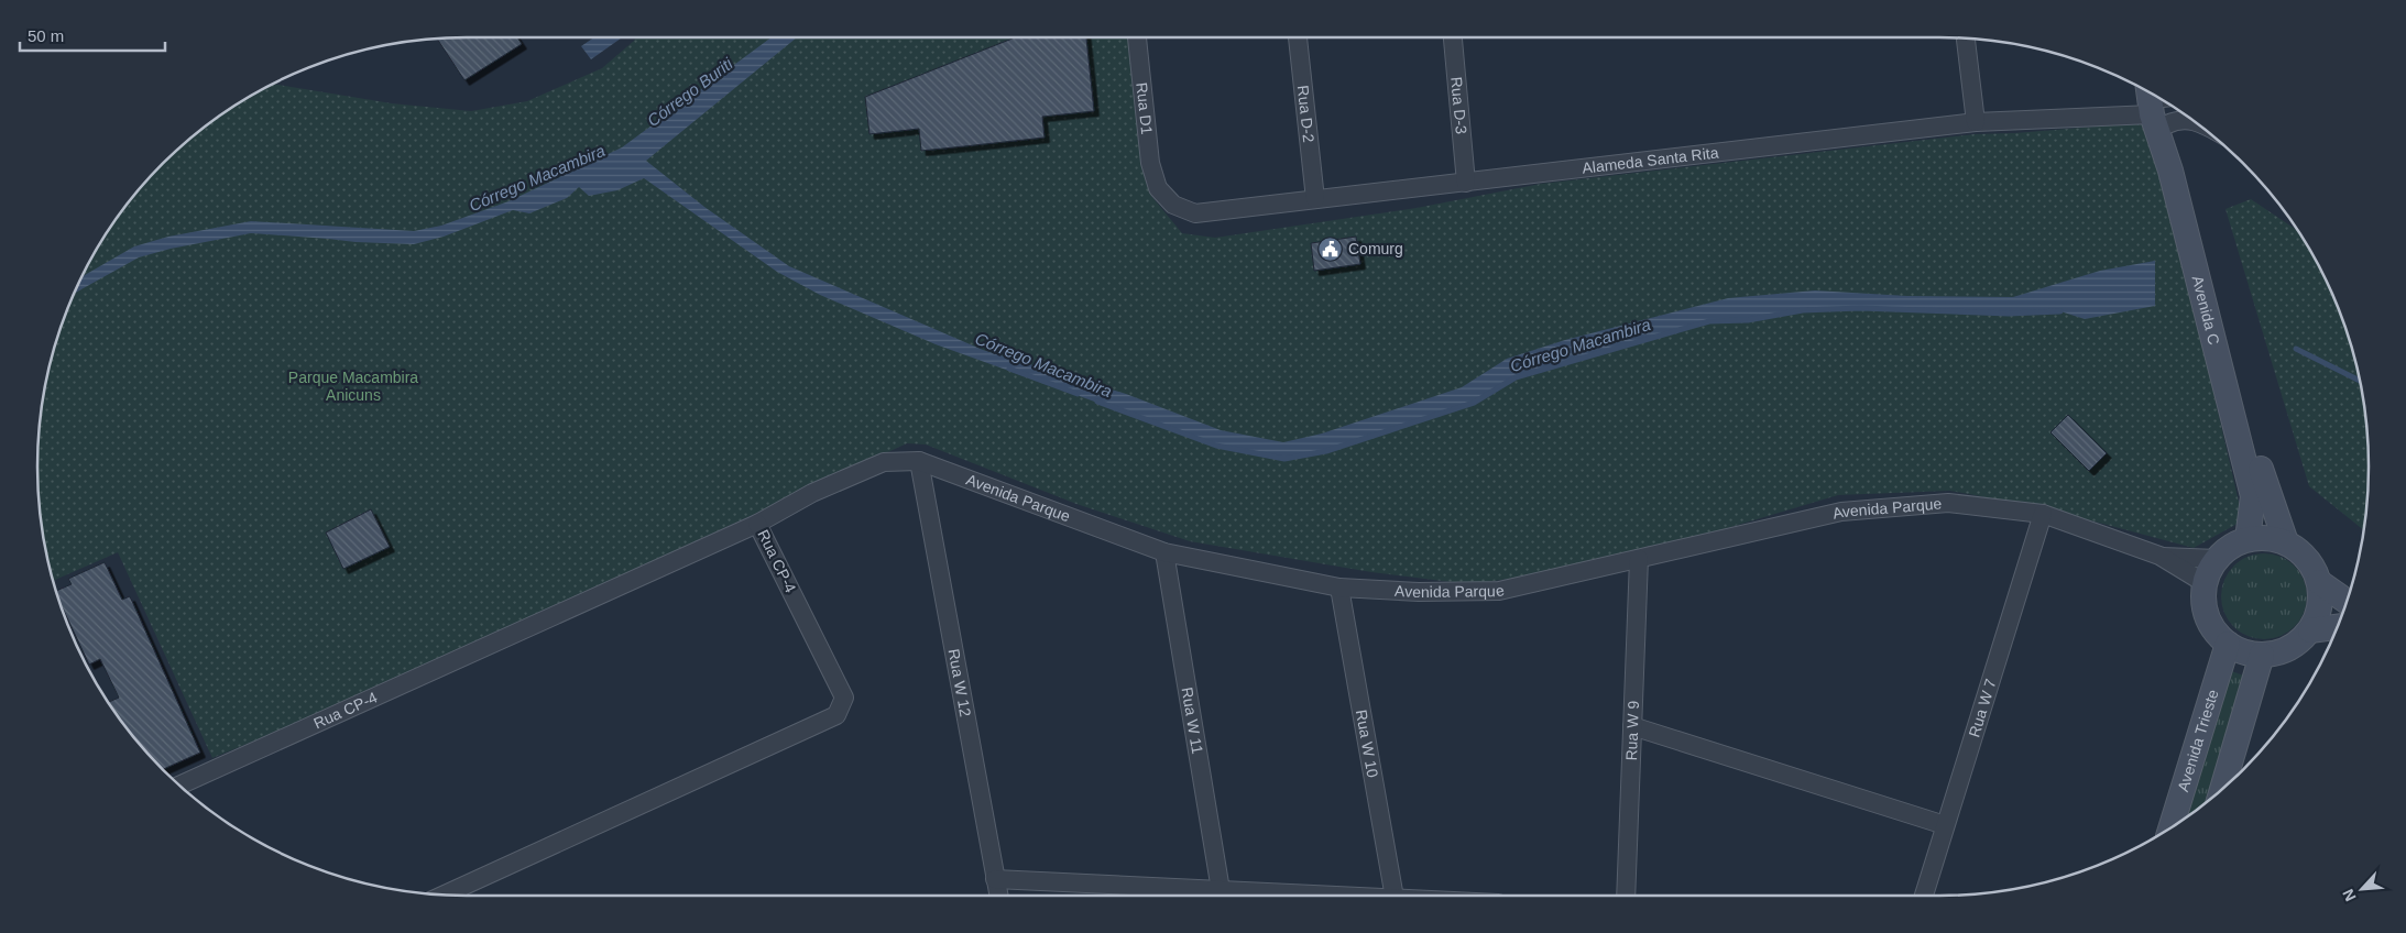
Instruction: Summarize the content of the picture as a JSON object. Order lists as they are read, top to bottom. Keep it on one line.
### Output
{"streets":{"street":["Rua D-3","Rua D1","Rua D-2","Alameda Santa Rita","Avenida C","Avenida Parque","Rua CP-4","Rua W 12","Rua W 7","Rua W 11","Rua W 9","Avenida Trieste","Rua W 10"]},"crossings":[["Rua D-3","Alameda Santa Rita"],["Rua D1","Alameda Santa Rita"],["Rua D-2","Alameda Santa Rita"],["Alameda Santa Rita","Avenida C"],["Avenida C","Avenida Parque"],["Avenida C","Avenida Trieste"],["Avenida Parque","Rua CP-4"],["Avenida Parque","Rua W 12"],["Avenida Parque","Rua W 7"],["Avenida Parque","Rua W 11"],["Avenida Parque","Rua W 9"],["Avenida Parque","Avenida Trieste"],["Avenida Parque","Rua W 10"]],"water":["Córrego Buriti","Córrego Macambira"],"parks":["Parque Macambira Anicuns"],"places":{"public building":["Comurg"]},"scale_bar":"50 m","north":"bottom left"}
